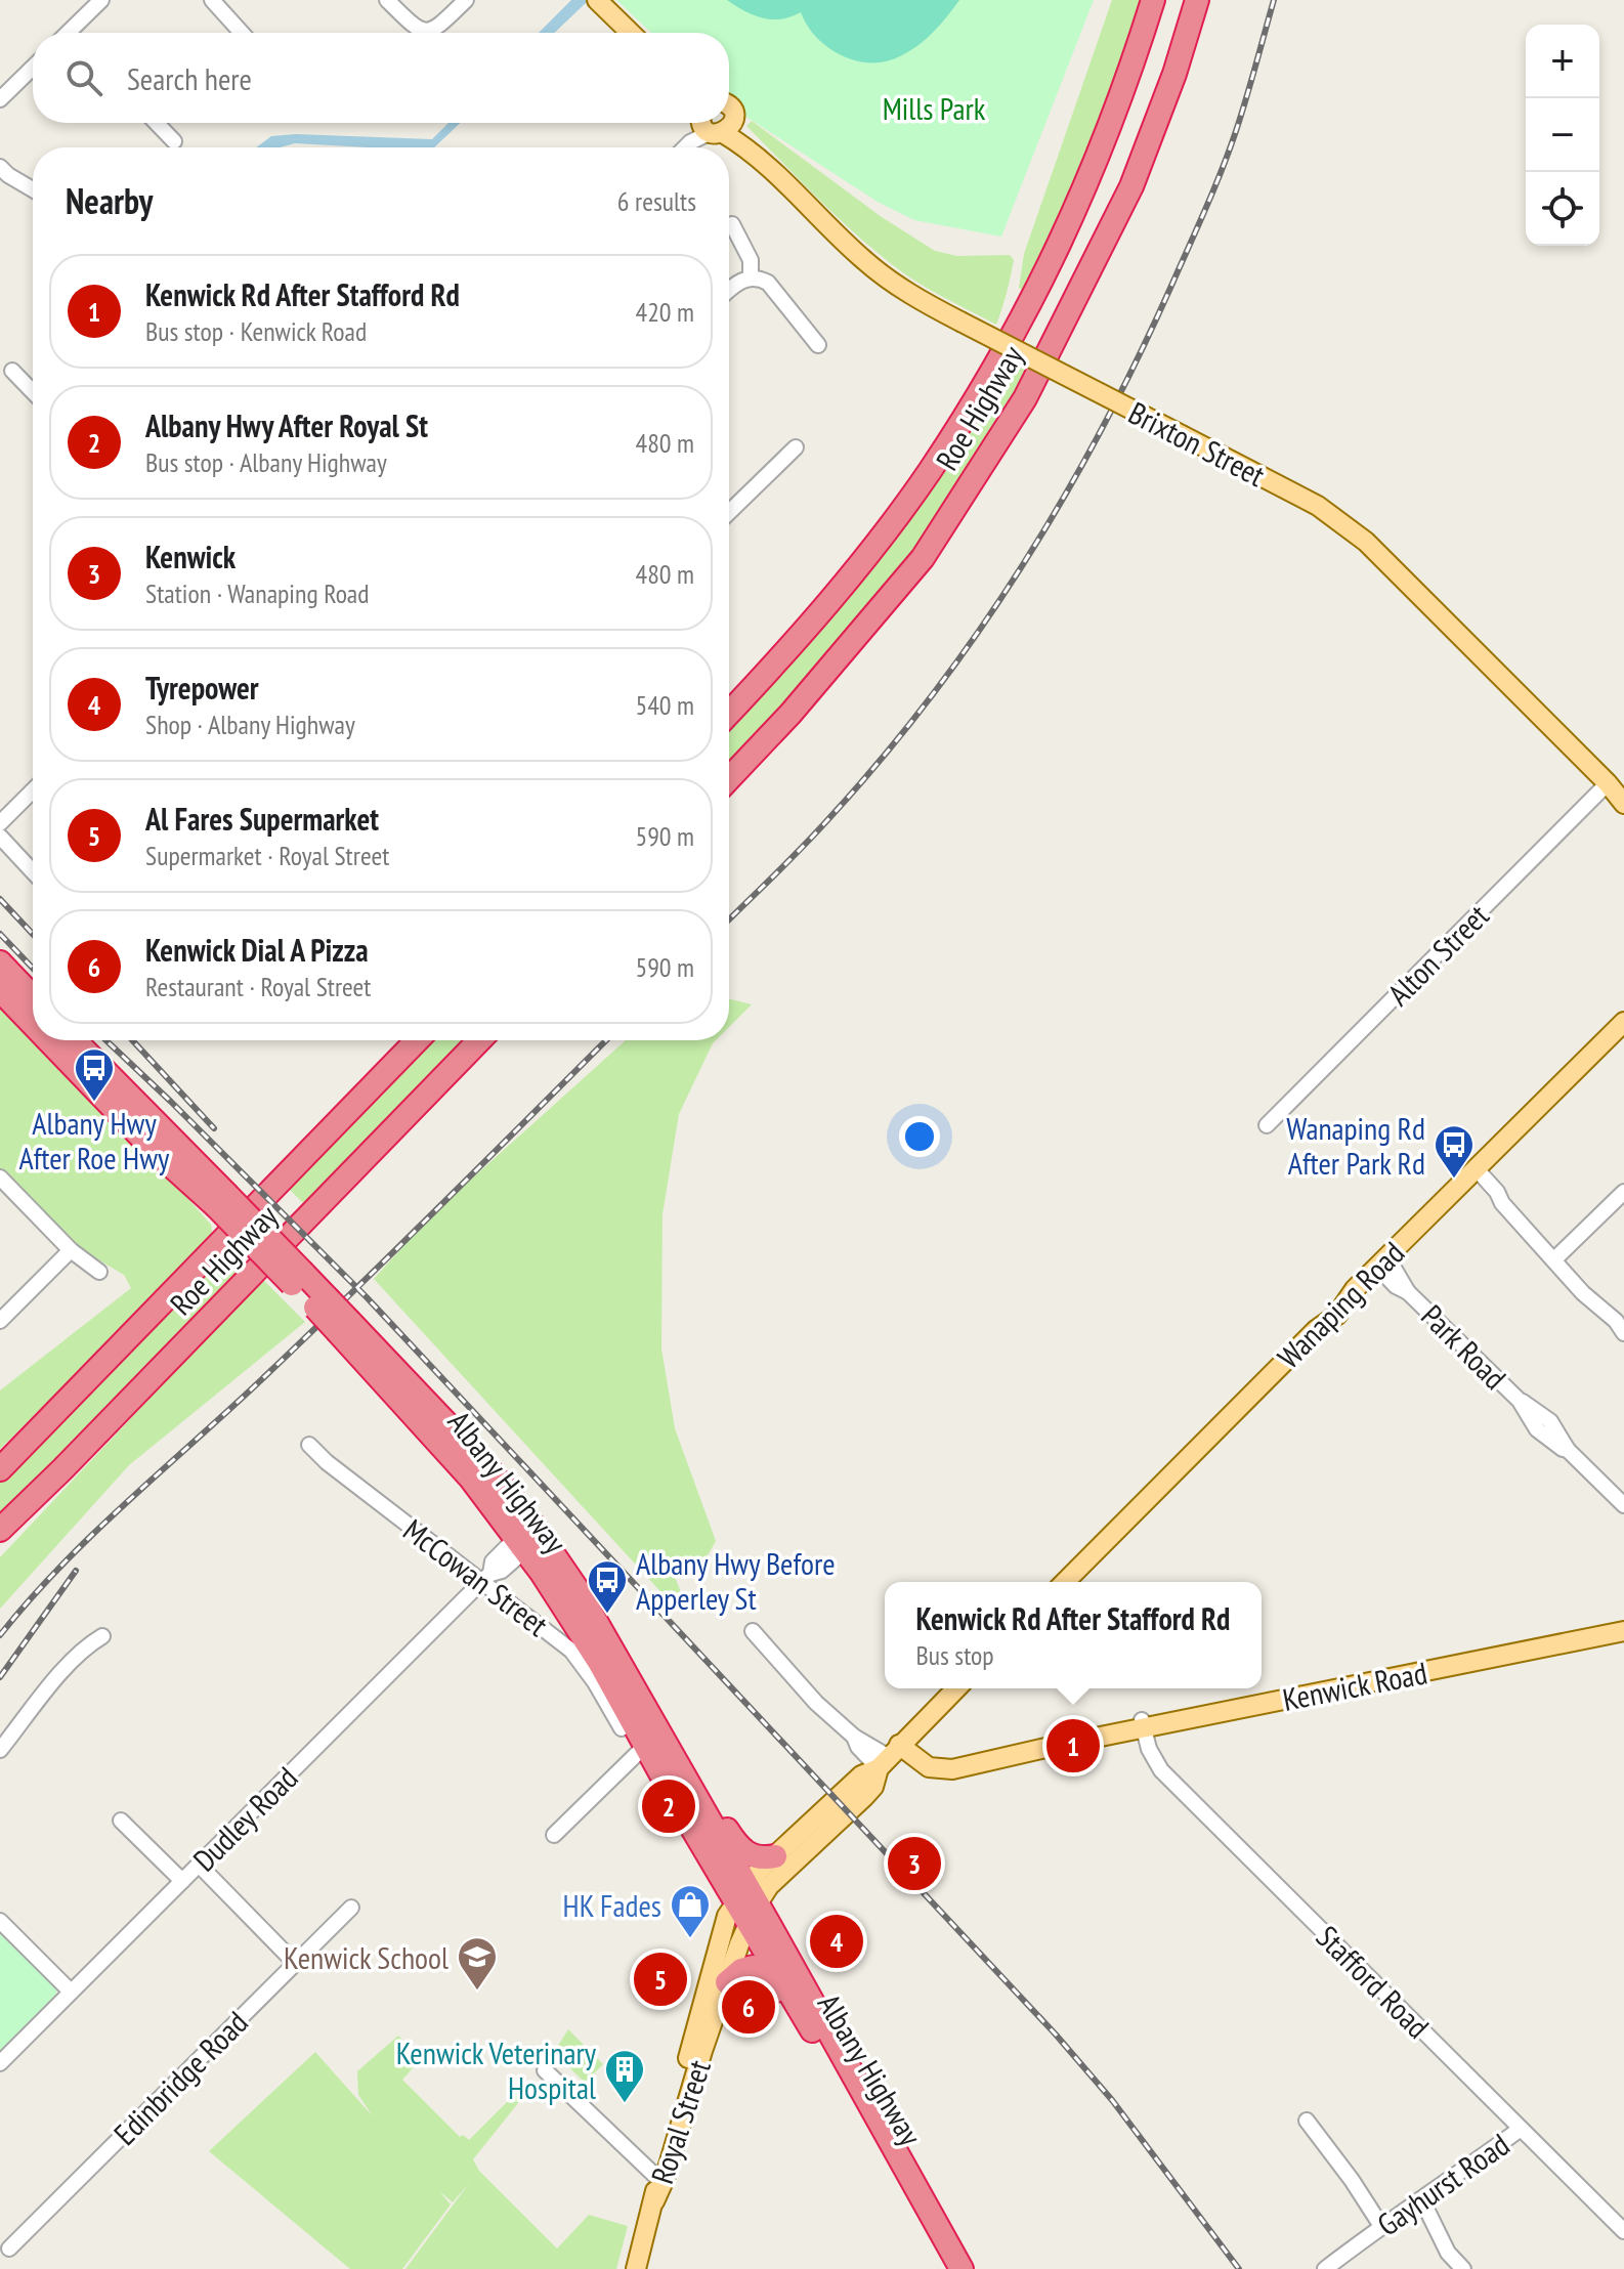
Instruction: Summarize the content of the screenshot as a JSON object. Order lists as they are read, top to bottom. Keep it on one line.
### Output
{"streets":{"highway":["Roe Highway","Albany Highway"],"main road":["Brixton Street","Wanaping Road","Kenwick Road","Royal Street"],"street":["Alton Street","Park Road","McCowan Street","Dudley Road","Stafford Road","Edinbridge Road","Gayhurst Road"]},"crossings":[["Brixton Street","Alton Street"],["Wanaping Road","Park Road"],["Albany Highway","Dudley Road"],["Albany Highway","Royal Street"],["McCowan Street","Dudley Road"],["Kenwick Road","Stafford Road"],["Stafford Road","Gayhurst Road"]],"parks":["Mills Park"],"places":{"bus stop":["Albany Hwy After Roe Hwy","Wanaping Rd After Park Rd","Albany Hwy Before Apperley St"],"shop":["HK Fades"],"school or university":["Kenwick School"],"building":["Kenwick Veterinary Hospital"]},"page":{"map_buttons":["+","−"],"search":"Search here","heading":["Nearby","6 results"],"list":[{"mark":"1","name":"Kenwick Rd After Stafford Rd","note":"Bus stop · Kenwick Road","value":"420 m"},{"mark":"2","name":"Albany Hwy After Royal St","note":"Bus stop · Albany Highway","value":"480 m"},{"mark":"3","name":"Kenwick","note":"Station · Wanaping Road","value":"480 m"},{"mark":"4","name":"Tyrepower","note":"Shop · Albany Highway","value":"540 m"},{"mark":"5","name":"Al Fares Supermarket","note":"Supermarket · Royal Street","value":"590 m"},{"mark":"6","name":"Kenwick Dial A Pizza","note":"Restaurant · Royal Street","value":"590 m"}],"popup":["Kenwick Rd After Stafford Rd","Bus stop"],"pins":["1","2","3","4","5","6"]}}
